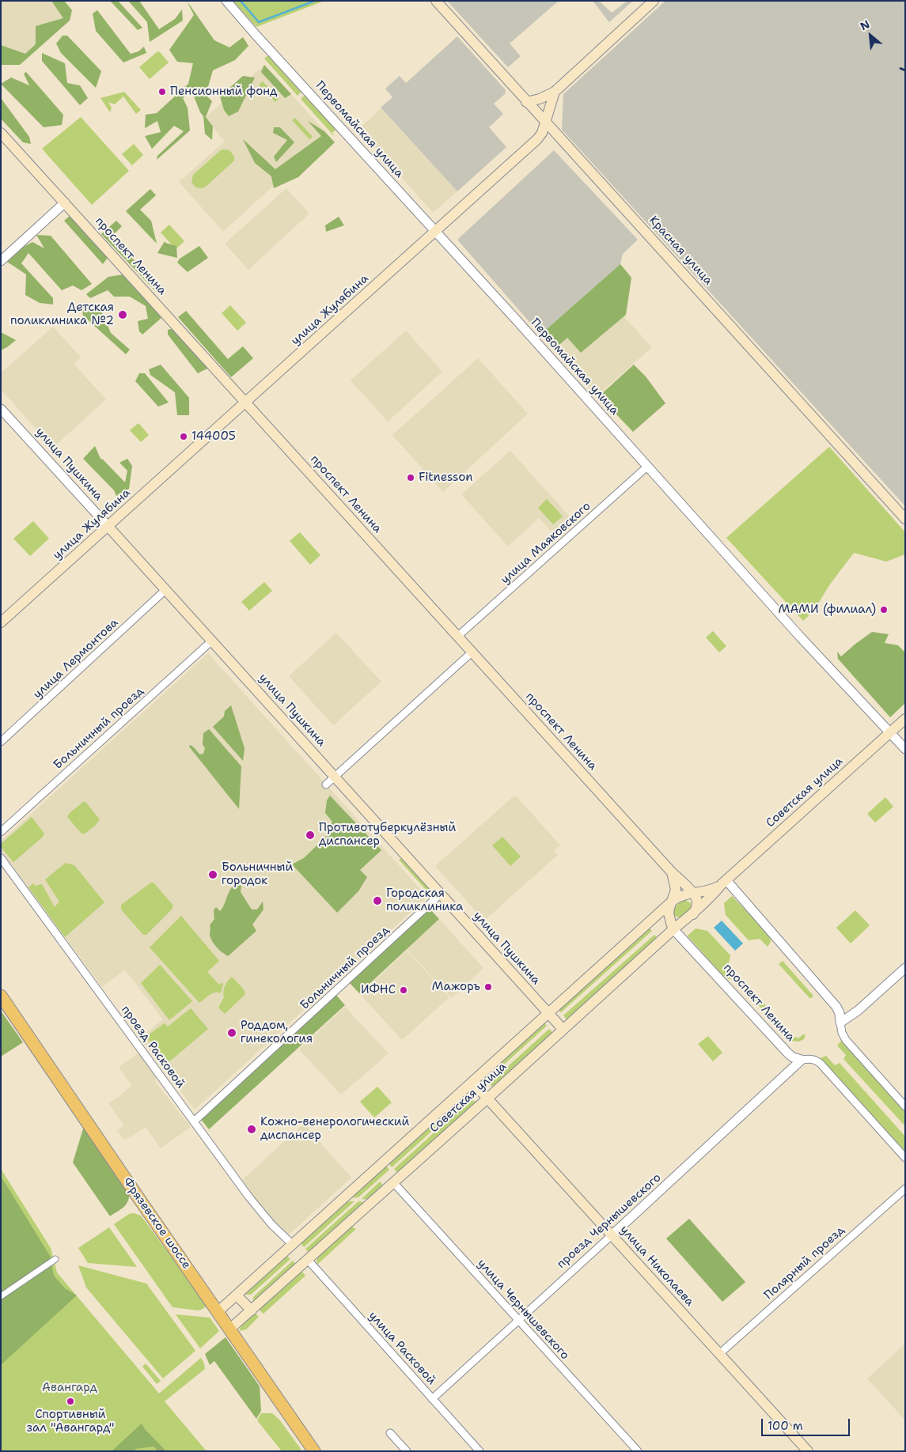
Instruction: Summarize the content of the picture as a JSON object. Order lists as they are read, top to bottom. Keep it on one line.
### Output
{"streets":{"highway":["Фрязевское шоссе"],"main road":["Красная улица","проспект Ленина","улица Жулябина","улица Пушкина","Советская улица","улица Николаева"],"street":["Первомайская улица","улица Маяковского","улица Лермонтова","Больничный проезд","проезд Расковой","проезд Чернышевского","Полярный проезд","улица Чернышевского","улица Расковой"]},"crossings":[["Первомайская улица","улица Жулябина"],["Первомайская улица","улица Маяковского"],["Первомайская улица","Советская улица"],["Красная улица","улица Жулябина"],["проспект Ленина","улица Жулябина"],["проспект Ленина","улица Маяковского"],["проспект Ленина","Советская улица"],["проспект Ленина","проезд Чернышевского"],["улица Жулябина","улица Пушкина"],["улица Пушкина","улица Лермонтова"],["улица Пушкина","Больничный проезд"],["улица Пушкина","Советская улица"],["Больничный проезд","проезд Расковой"],["Советская улица","проезд Расковой"],["Советская улица","Фрязевское шоссе"],["Советская улица","улица Николаева"],["Советская улица","улица Чернышевского"],["Советская улица","улица Расковой"],["проезд Чернышевского","улица Николаева"],["проезд Чернышевского","улица Чернышевского"],["проезд Чернышевского","улица Расковой"],["Полярный проезд","улица Николаева"]],"parks":["Авангард"],"places":["Пенсионный фонд","Детская поликлиника №2","144005","Fitnesson","МАМИ (филиал)","Противотуберкулёзный диспансер","Больничный городок","Городская поликлиника","Мажоръ","ИФНС","Роддом, гинекология","Кожно-венерологический диспансер","Спортивный зал \"Авангард\""],"scale_bar":"100 m","north":"top left"}
